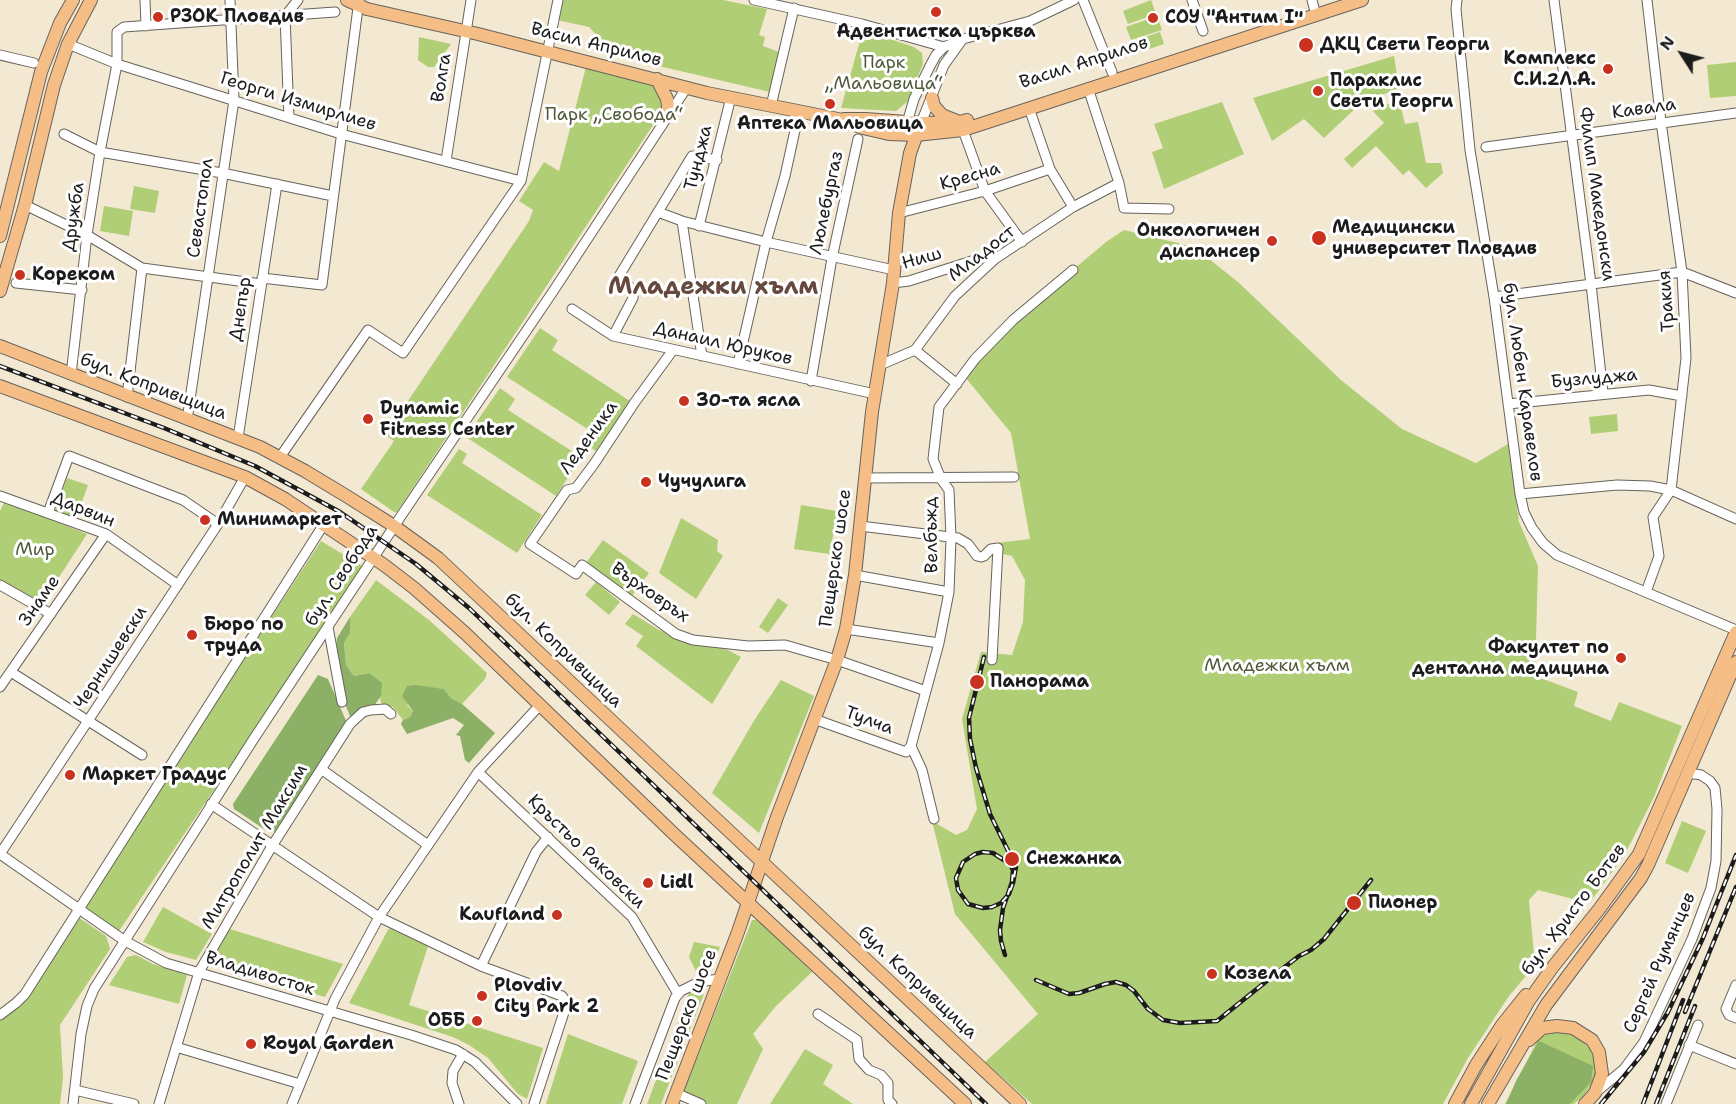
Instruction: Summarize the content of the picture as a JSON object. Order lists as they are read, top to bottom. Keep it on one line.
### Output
{"streets":{"main road":["Васил Априлов","бул. Копривщица","Пещерско шосе","бул. Христо Ботев"],"street":["Волга","Георги Измирлиев","Кавала","Тунджа","Кресна","Филип Македонски","Люлебургаз","Севастопол","Дружба","Младост","Ниш","Тракия","Днепър","Данаил Юруков","Бузлуджа","бул. Любен Каравелов","Леденика","Дарвин","Велбъжд","бул. Свобода","Върховръх","Знаме","Чернишевски","Тулча","Митрополит Максим","Кръстьо Раковски","Сергей Румянцев","Владивосток"]},"crossings":[["Васил Априлов","Волга"],["Васил Априлов","Тунджа"],["Васил Априлов","Пещерско шосе"],["Васил Априлов","бул. Свобода"],["Волга","Георги Измирлиев"],["Георги Измирлиев","Севастопол"],["Георги Измирлиев","Дружба"],["Кавала","Филип Македонски"],["Кавала","Тракия"],["Кресна","Пещерско шосе"],["Филип Македонски","Бузлуджа"],["Люлебургаз","Данаил Юруков"],["Севастопол","бул. Копривщица"],["Дружба","бул. Копривщица"],["Младост","Ниш"],["Ниш","Пещерско шосе"],["Тракия","Бузлуджа"],["Тракия","бул. Любен Каравелов"],["Днепър","бул. Копривщица"],["Данаил Юруков","Леденика"],["Данаил Юруков","Пещерско шосе"],["Бузлуджа","бул. Любен Каравелов"],["бул. Любен Каравелов","бул. Христо Ботев"],["бул. Копривщица","Пещерско шосе"],["бул. Копривщица","бул. Свобода"],["Леденика","Върховръх"],["Дарвин","Знаме"],["Дарвин","Чернишевски"],["Велбъжд","Тулча"],["Пещерско шосе","Върховръх"],["Пещерско шосе","Тулча"],["бул. Свобода","Владивосток"],["Чернишевски","Владивосток"],["Митрополит Максим","Владивосток"],["бул. Христо Ботев","Сергей Румянцев"]],"districts":["Младежки хълм"],"parks":["Парк „Мальовица“","Парк „Свобода“","Мир","Младежки хълм"],"places":["Адвентистка църква","РЗОК Пловдив","СОУ \"Антим I\"","ДКЦ Свети Георги","Kомплекс С.И.2Л.А.","Параклис Свети Георги","Аптека Мальовица","Медицински университет Пловдив","Онкологичен диспансер","Кореком","30-та ясла","Dynamic Fitness Center","Чучулига","Минимаркет","Бюро по труда","Факултет по дентална медицина","Панорама","Маркет Градус","Снежанка","Lidl","Пионер","Kaufland","Козела","Plovdiv City Park 2","ОББ","Royal Garden"],"north":"top left"}
